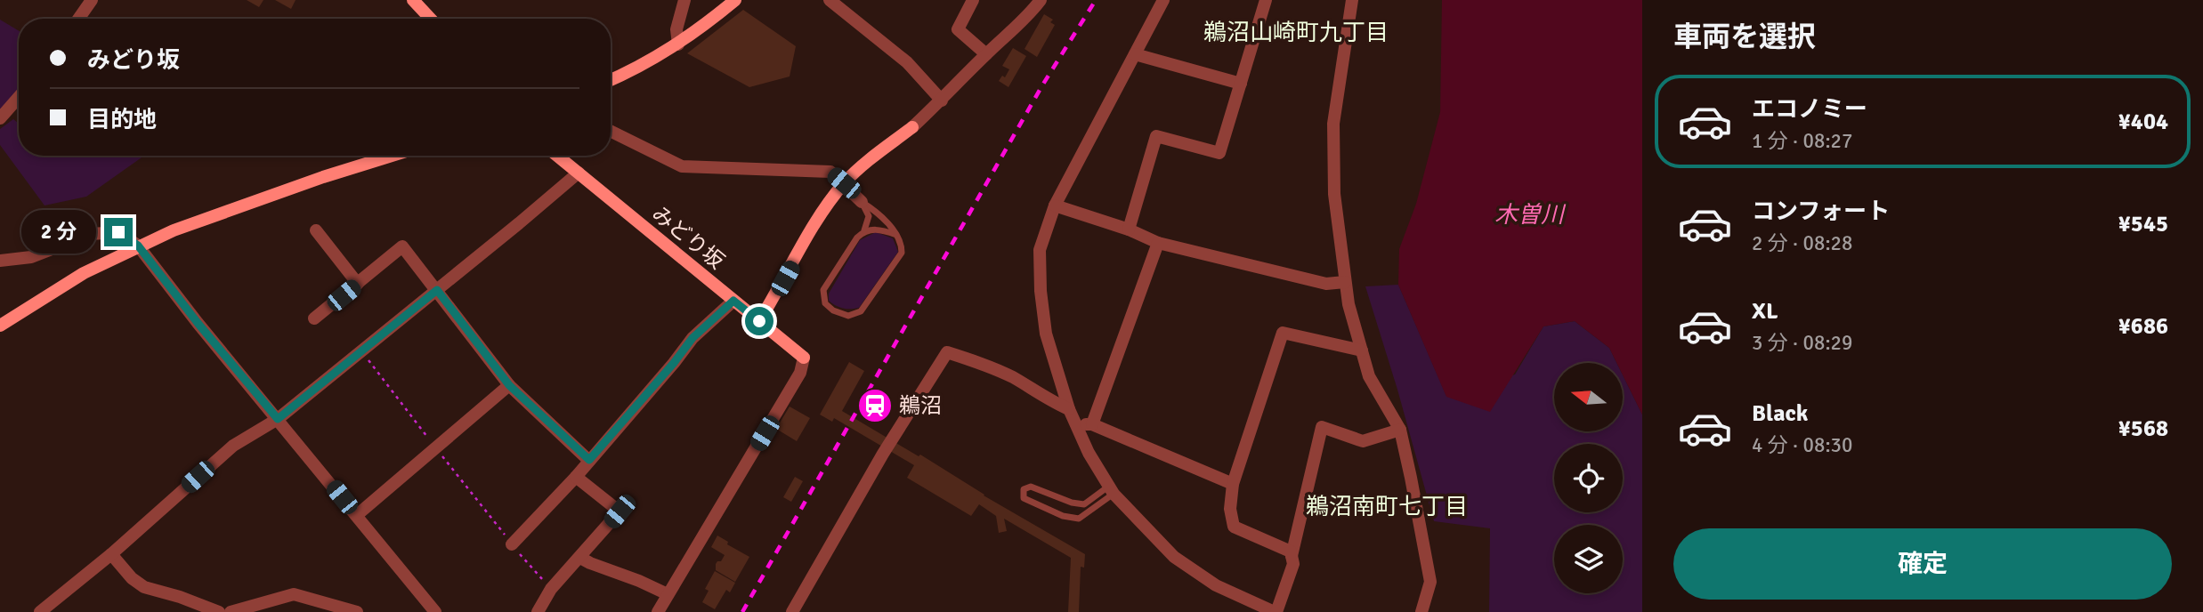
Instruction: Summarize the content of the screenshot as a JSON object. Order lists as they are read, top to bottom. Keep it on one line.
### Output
{"streets":{"street":["みどり坂"]},"districts":["鵜沼山崎町九丁目","鵜沼南町七丁目"],"water":["木曽川"],"places":{"station":["鵜沼"]},"north":"left","page":{"heading":"車両を選択","banner":["みどり坂","目的地"],"list":[{"name":"エコノミー","note":"1 分 · 08:27","value":"¥404"},{"name":"コンフォート","note":"2 分 · 08:28","value":"¥545"},{"name":"XL","note":"3 分 · 08:29","value":"¥686"},{"name":"Black","note":"4 分 · 08:30","value":"¥568"}],"bubble":"2 分","buttons":"確定"}}
